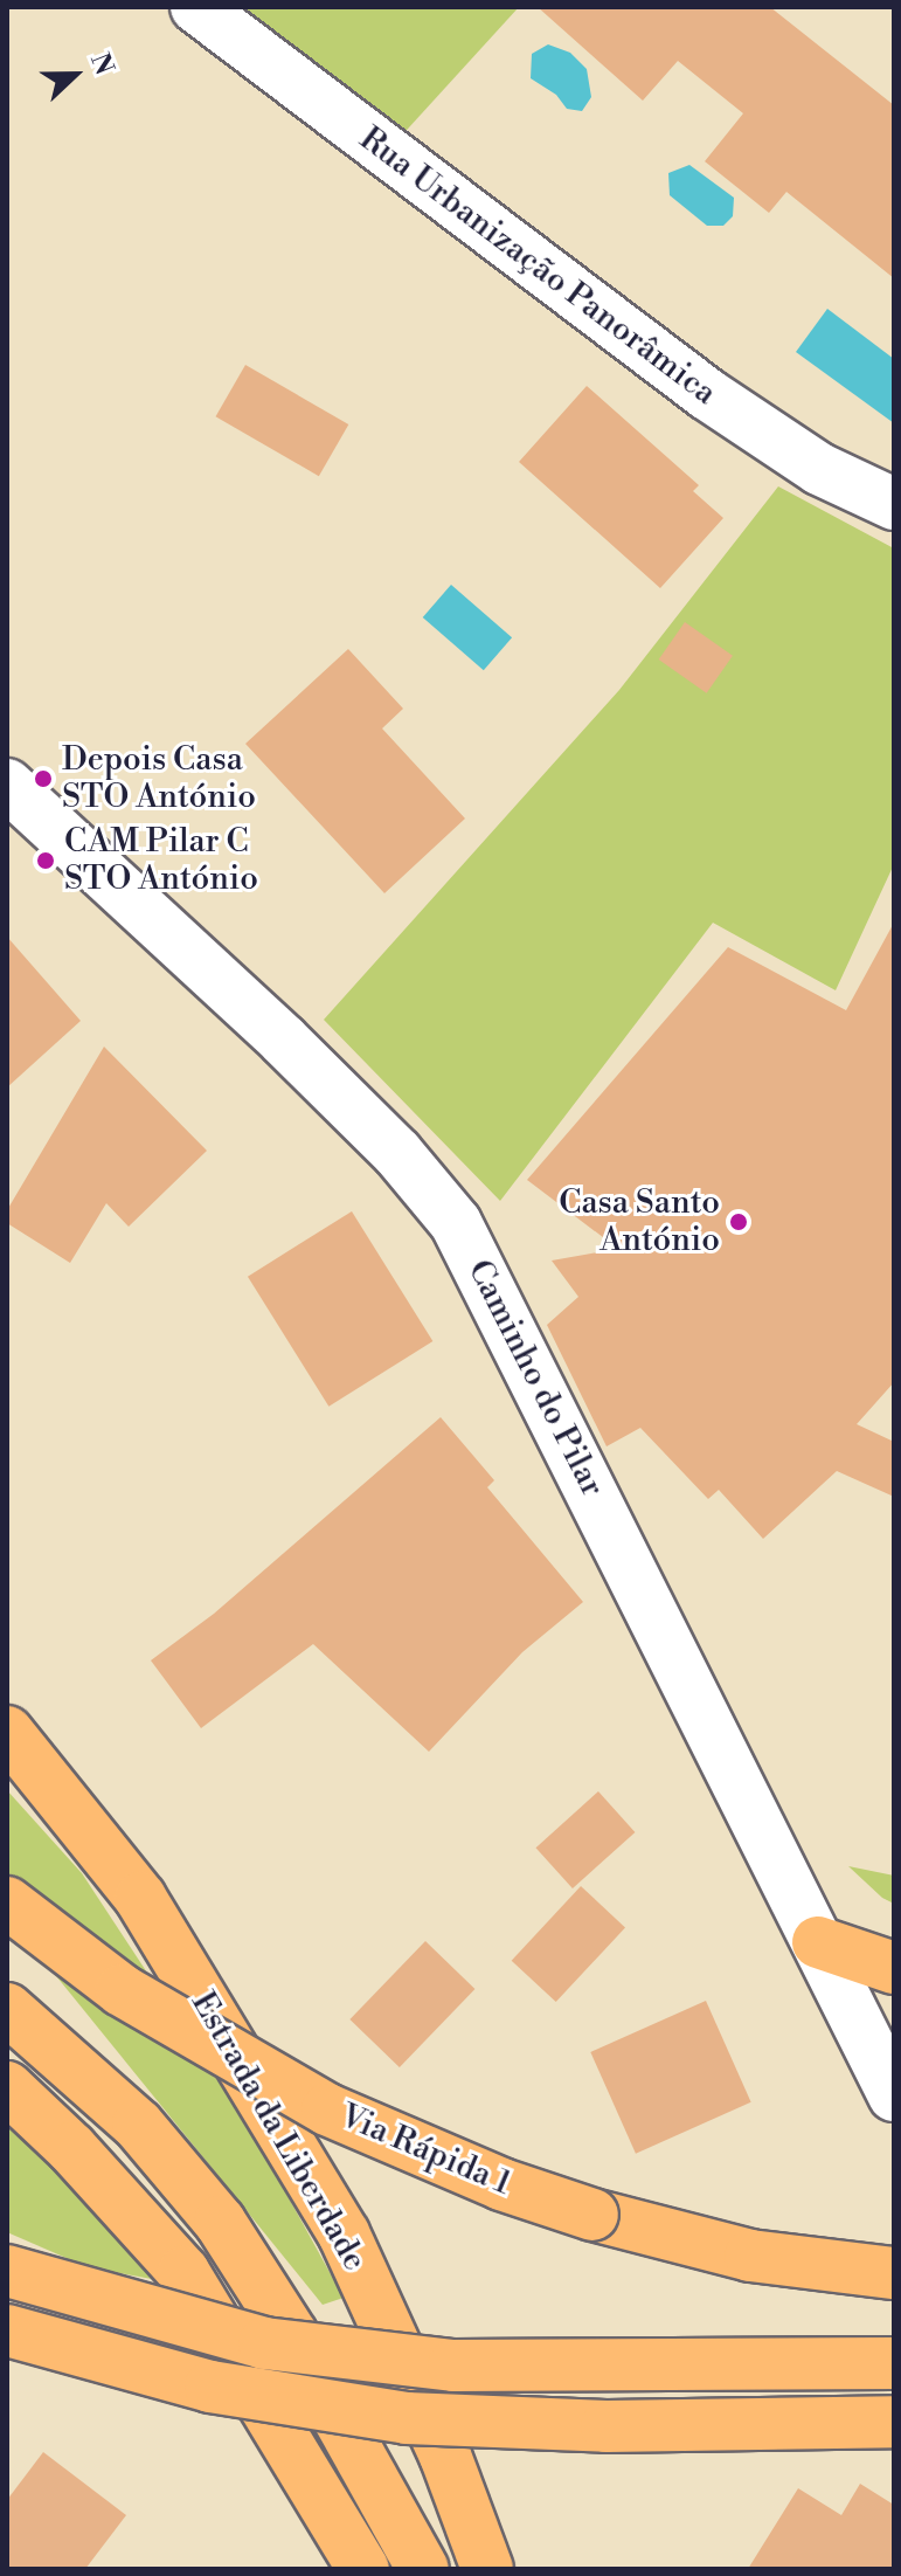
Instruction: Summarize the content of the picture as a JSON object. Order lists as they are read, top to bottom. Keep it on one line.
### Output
{"streets":{"main road":["Estrada da Liberdade","Via Rápida 1"],"street":["Rua Urbanização Panorâmica","Caminho do Pilar"]},"places":["Depois Casa STO António","CAM Pilar C STO António","Casa Santo António"],"north":"right"}
